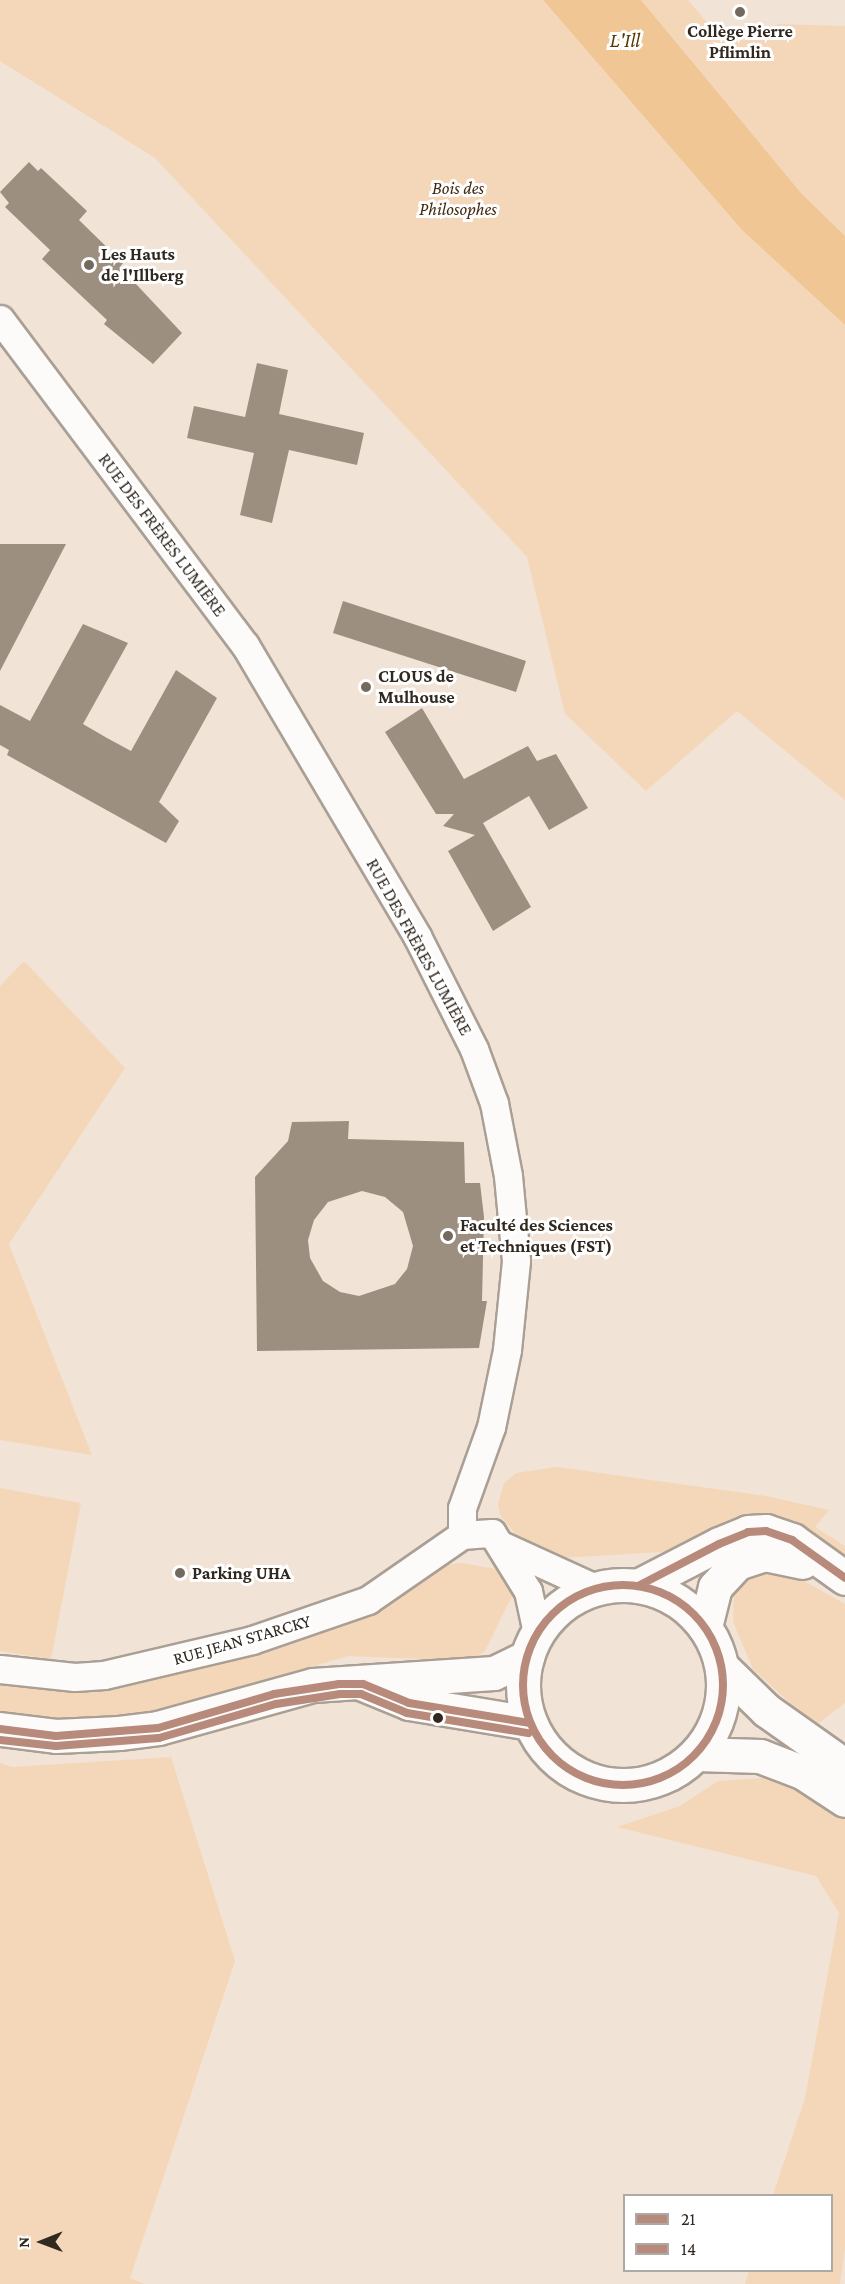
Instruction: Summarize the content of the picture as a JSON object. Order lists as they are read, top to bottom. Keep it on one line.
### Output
{"streets":{"street":["RUE DES FRÈRES LUMIÈRE","RUE JEAN STARCKY"]},"crossings":[["RUE DES FRÈRES LUMIÈRE","RUE JEAN STARCKY"]],"water":["L'Ill"],"parks":["Bois des Philosophes"],"places":["Collège Pierre Pflimlin","Les Hauts de l'Illberg","CLOUS de Mulhouse","Faculté des Sciences et Techniques (FST)","Parking UHA"],"lines":["transit line 21","transit line 14"],"legend":["21","14"],"north":"left"}
